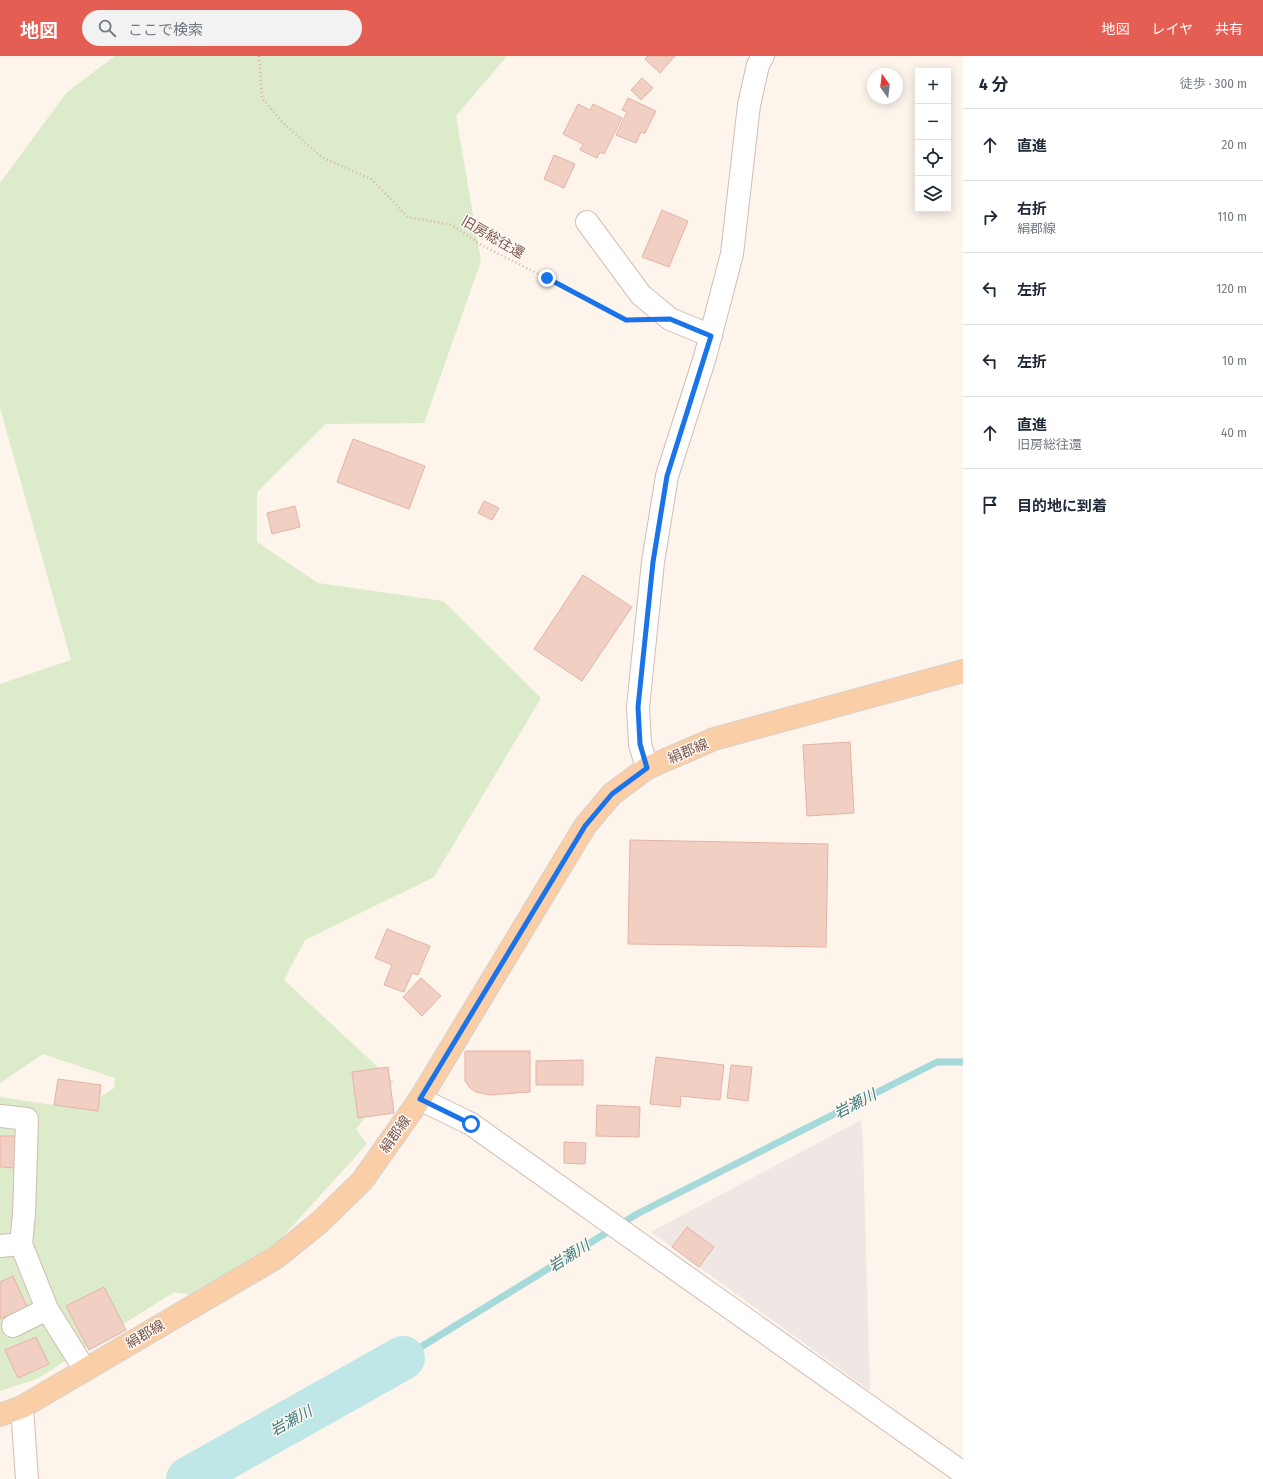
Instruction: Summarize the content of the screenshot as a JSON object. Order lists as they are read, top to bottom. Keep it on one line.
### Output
{"streets":{"main road":["絹郡線"],"path":["旧房総往還"]},"water":["岩瀬川"],"north":"top","page":{"header":"地図","search":"ここで検索","nav":["地図","レイヤ","共有"],"heading":["4 分","徒歩 · 300 m"],"map_buttons":["+","−"],"list":[["直進","20 m"],["右折","絹郡線","110 m"],["左折","120 m"],["左折","10 m"],["直進","旧房総往還","40 m"],"目的地に到着"]}}
